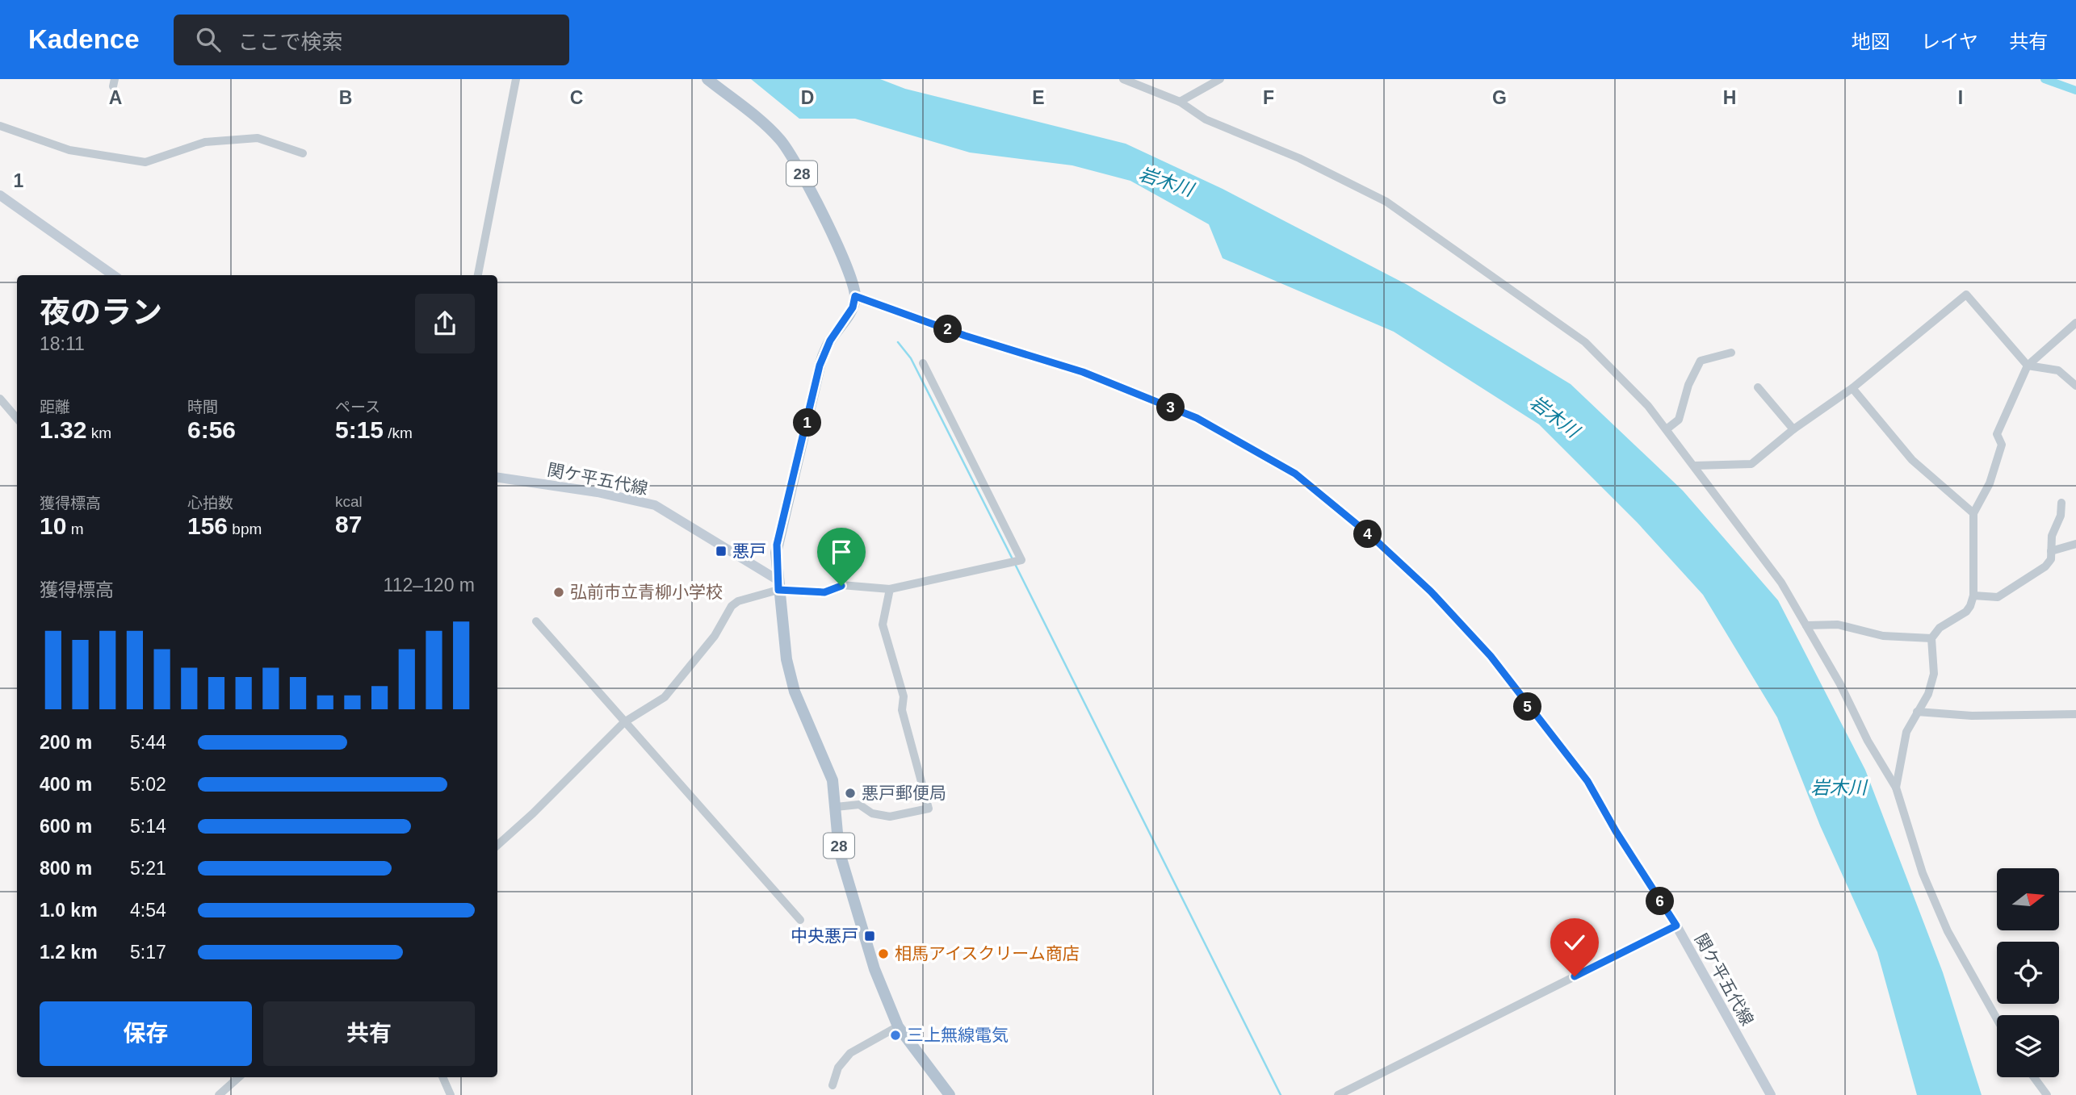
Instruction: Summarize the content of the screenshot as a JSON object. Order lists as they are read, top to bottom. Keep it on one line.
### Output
{"streets":{"main road":["28","関ケ平五代線"]},"crossings":[["28","関ケ平五代線"]],"water":["岩木川"],"places":{"transit":["悪戸","中央悪戸"],"other":["弘前市立青柳小学校","悪戸郵便局","相馬アイスクリーム商店","三上無線電気"]},"north":"right","page":{"header":"Kadence","search":"ここで検索","nav":["地図","レイヤ","共有"],"heading":["夜のラン","18:11"],"pins":["2","3","1","4","5","6"],"stats":[["距離","1.32 km"],["時間","6:56"],["ペース","5:15 /km"],["獲得標高","10 m"],["心拍数","156 bpm"],["kcal","87"]],"chart":["獲得標高","112–120 m"],"list":[{"name":"200 m","note":"5:44"},{"name":"400 m","note":"5:02"},{"name":"600 m","note":"5:14"},{"name":"800 m","note":"5:21"},{"name":"1.0 km","note":"4:54"},{"name":"1.2 km","note":"5:17"}],"buttons":["保存","共有"]},"grid":{"columns":["A","B","C","D","E","F","G","H","I"],"rows":["1"]}}
